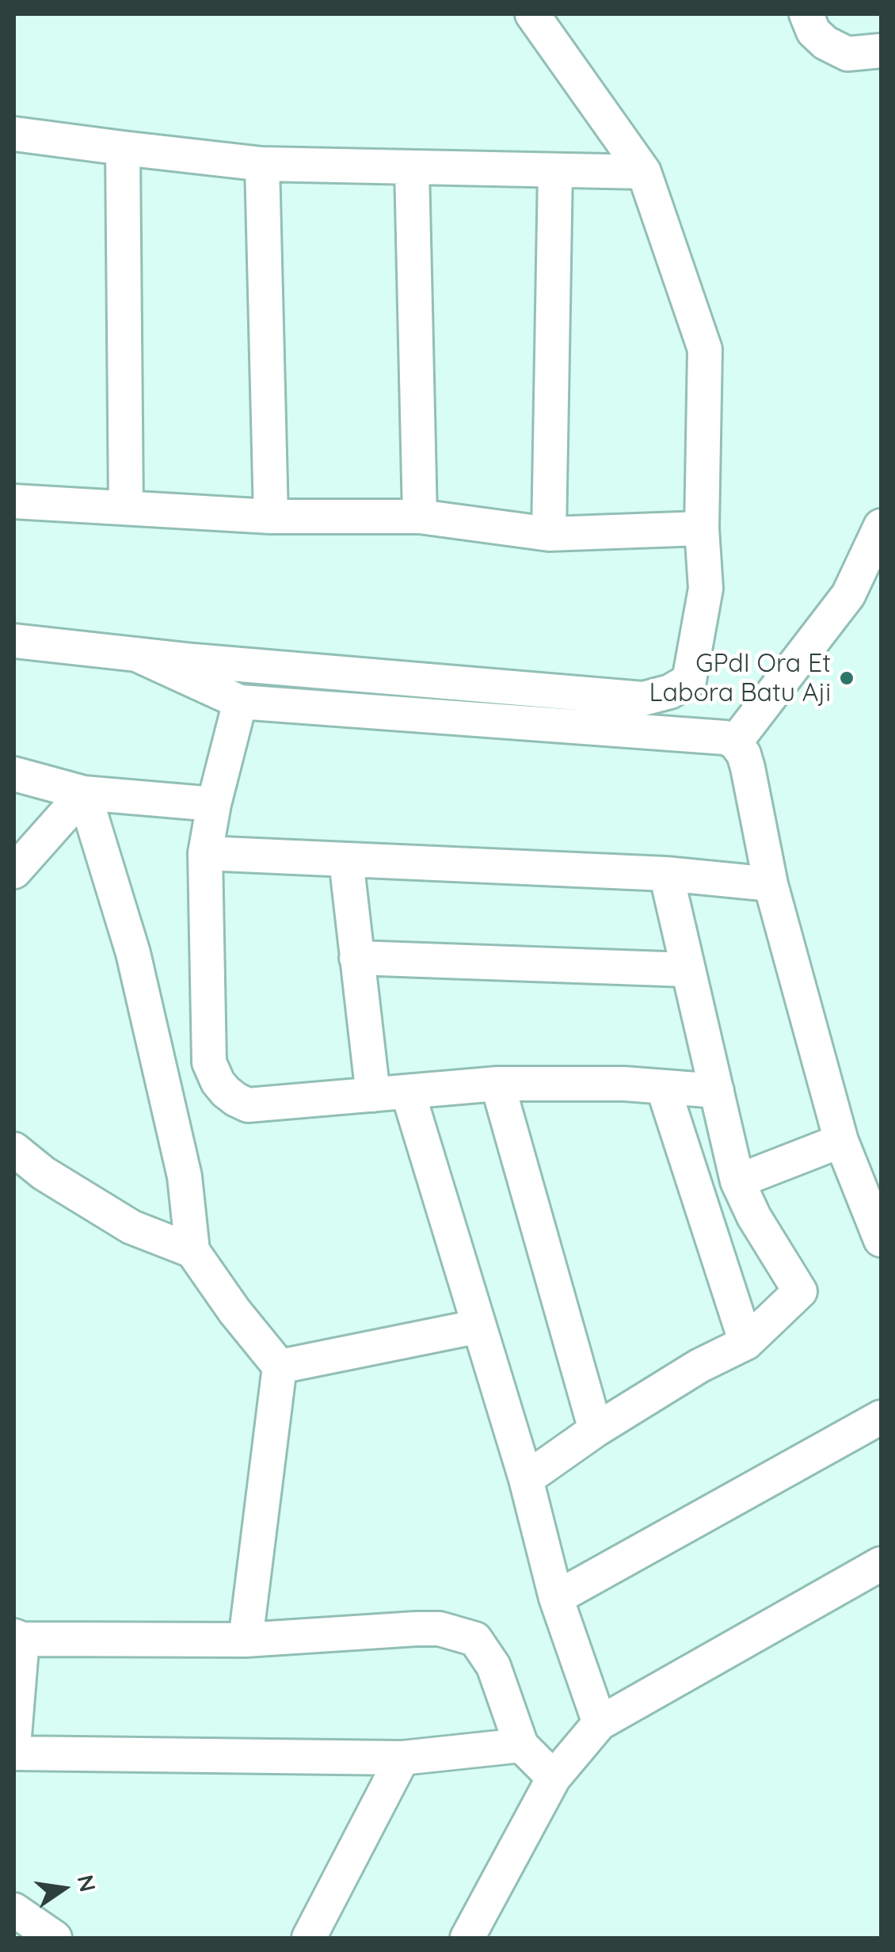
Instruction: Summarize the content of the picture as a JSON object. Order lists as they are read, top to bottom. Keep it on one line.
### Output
{"places":["GPdI Ora Et Labora Batu Aji"],"north":"right"}
